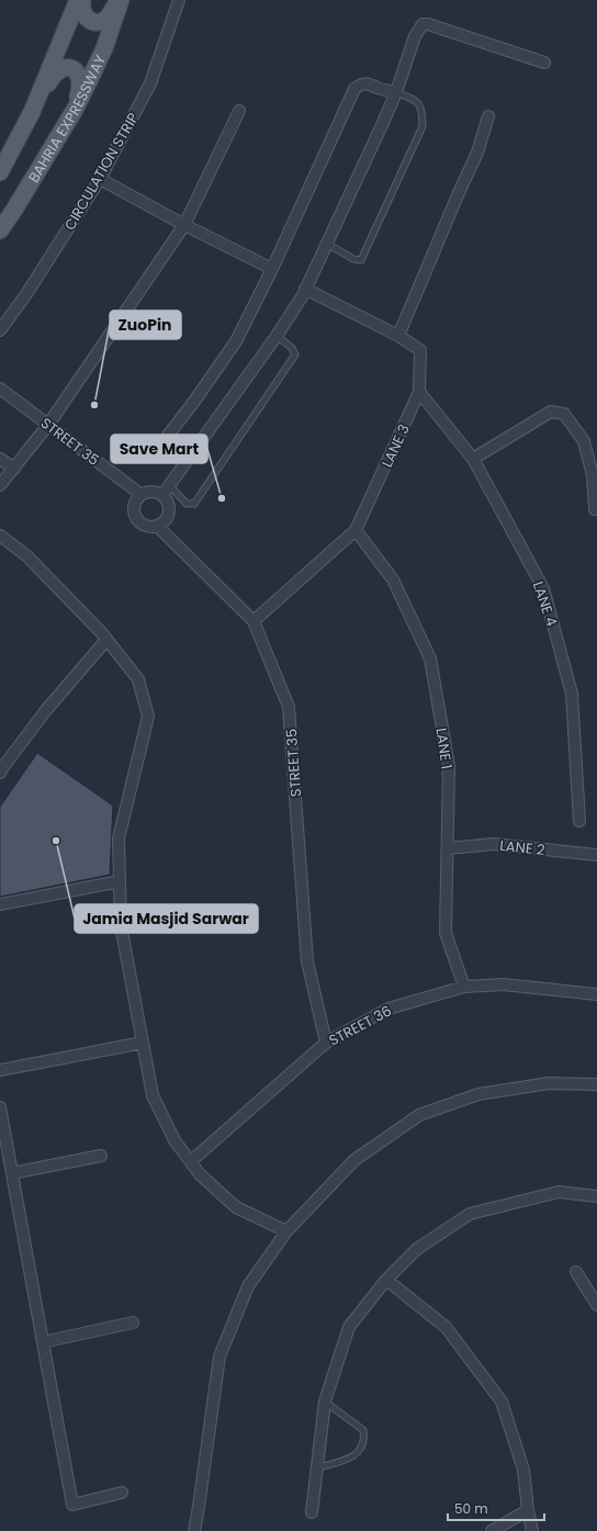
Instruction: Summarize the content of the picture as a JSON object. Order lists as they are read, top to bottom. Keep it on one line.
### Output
{"streets":{"main road":["BAHRIA EXPRESSWAY"],"street":["CIRCULATION STRIP","STREET 35","LANE 3","LANE 4","LANE 1","LANE 2","STREET 36"]},"crossings":[["STREET 35","LANE 3"],["STREET 35","STREET 36"],["LANE 3","LANE 4"],["LANE 3","LANE 1"],["LANE 1","LANE 2"],["LANE 1","STREET 36"]],"places":["ZuoPin","Save Mart","Jamia Masjid Sarwar"],"scale_bar":"50 m"}
